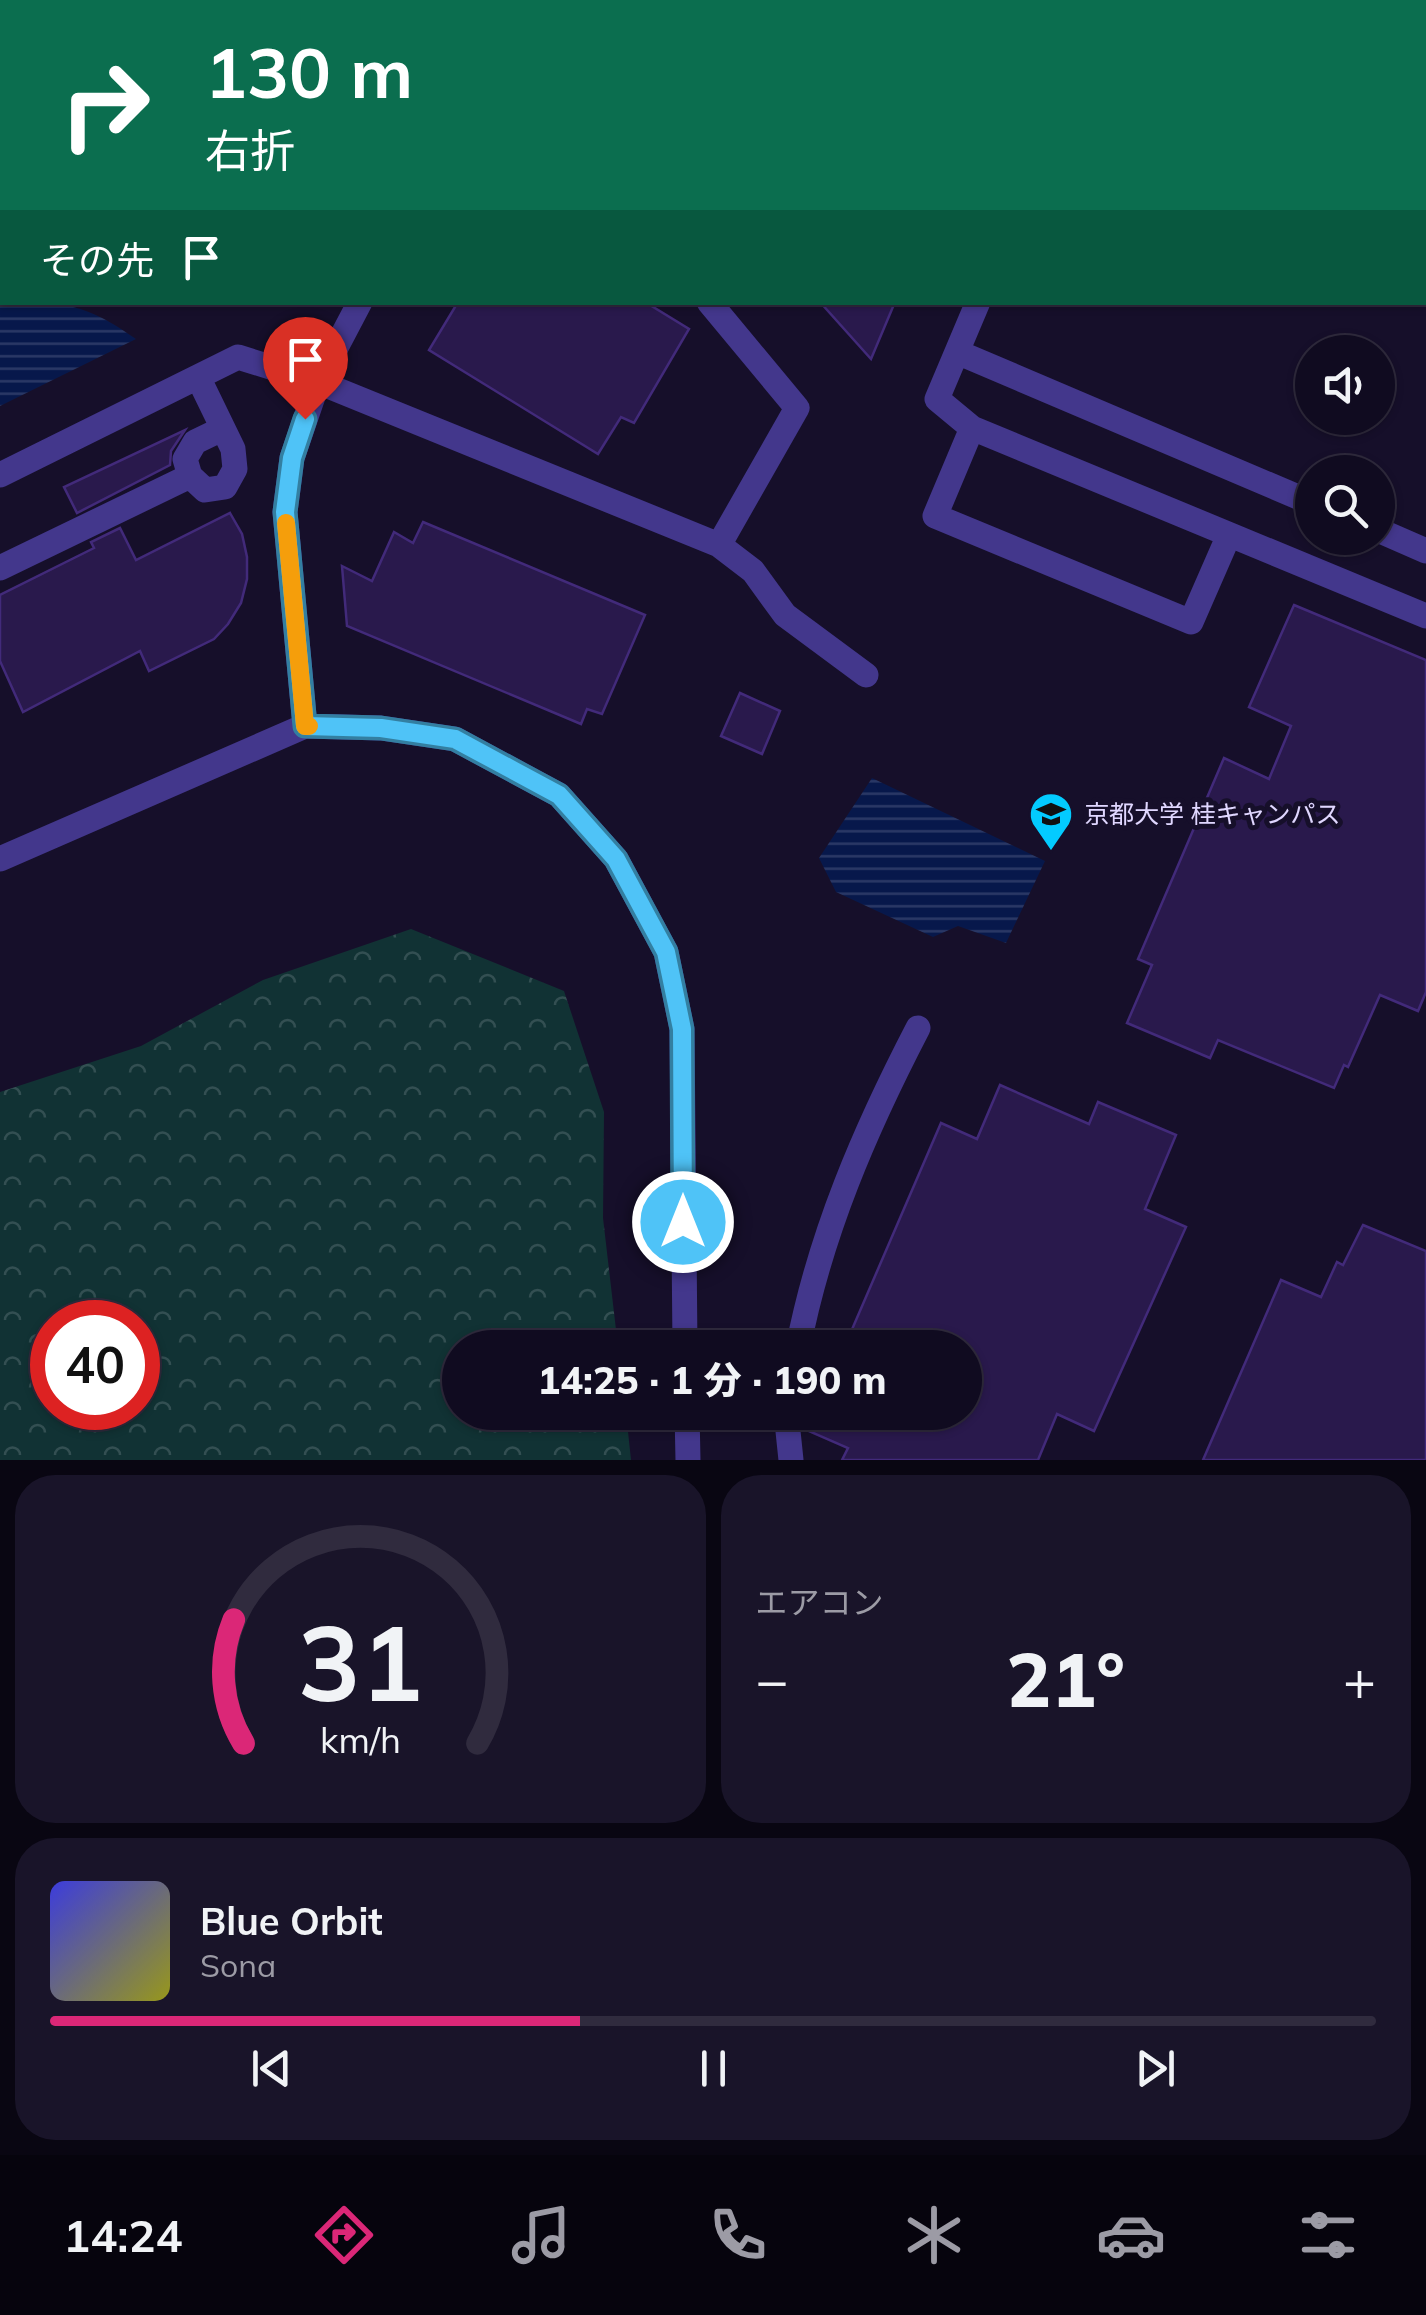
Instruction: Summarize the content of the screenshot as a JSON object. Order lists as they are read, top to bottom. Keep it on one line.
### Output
{"places":{"school or university":["京都大学 桂キャンパス"]},"page":{"turn":["130 m","右折"],"then":"その先","limit":"40","trip":"14:25 · 1 分 · 190 m","tile":"エアコン","heat":["−","21°","+"],"song":["Blue Orbit","Sona"],"tabs":"14:24","gauge":["31","km/h"]}}
